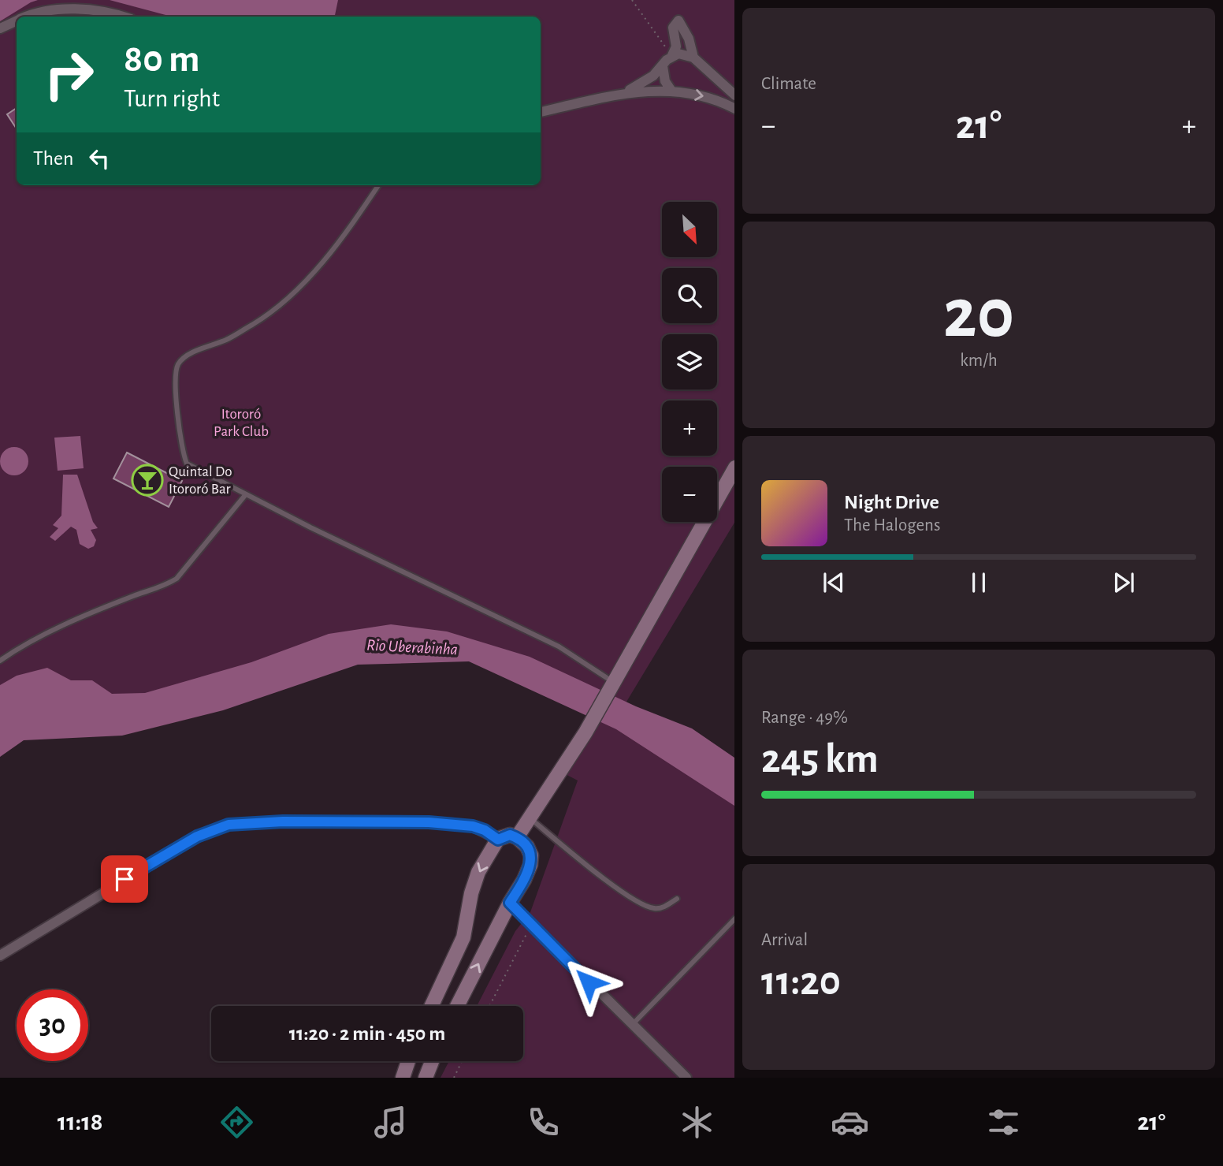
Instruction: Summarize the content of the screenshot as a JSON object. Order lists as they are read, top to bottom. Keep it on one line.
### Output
{"water":["Rio Uberabinha"],"parks":["Itororó Park Club"],"places":{"bar":["Quintal Do Itororó Bar"]},"north":"bottom right","page":{"tile":["Climate",["20","km/h"],["Range · 49%","245 km"],["Arrival","11:20"]],"turn":["80 m","Turn right"],"heat":["−","21°","+"],"then":"Then","map_buttons":["+","−"],"song":["Night Drive","The Halogens"],"limit":"30","trip":"11:20 · 2 min · 450 m","tabs":["11:18","21°"]}}
